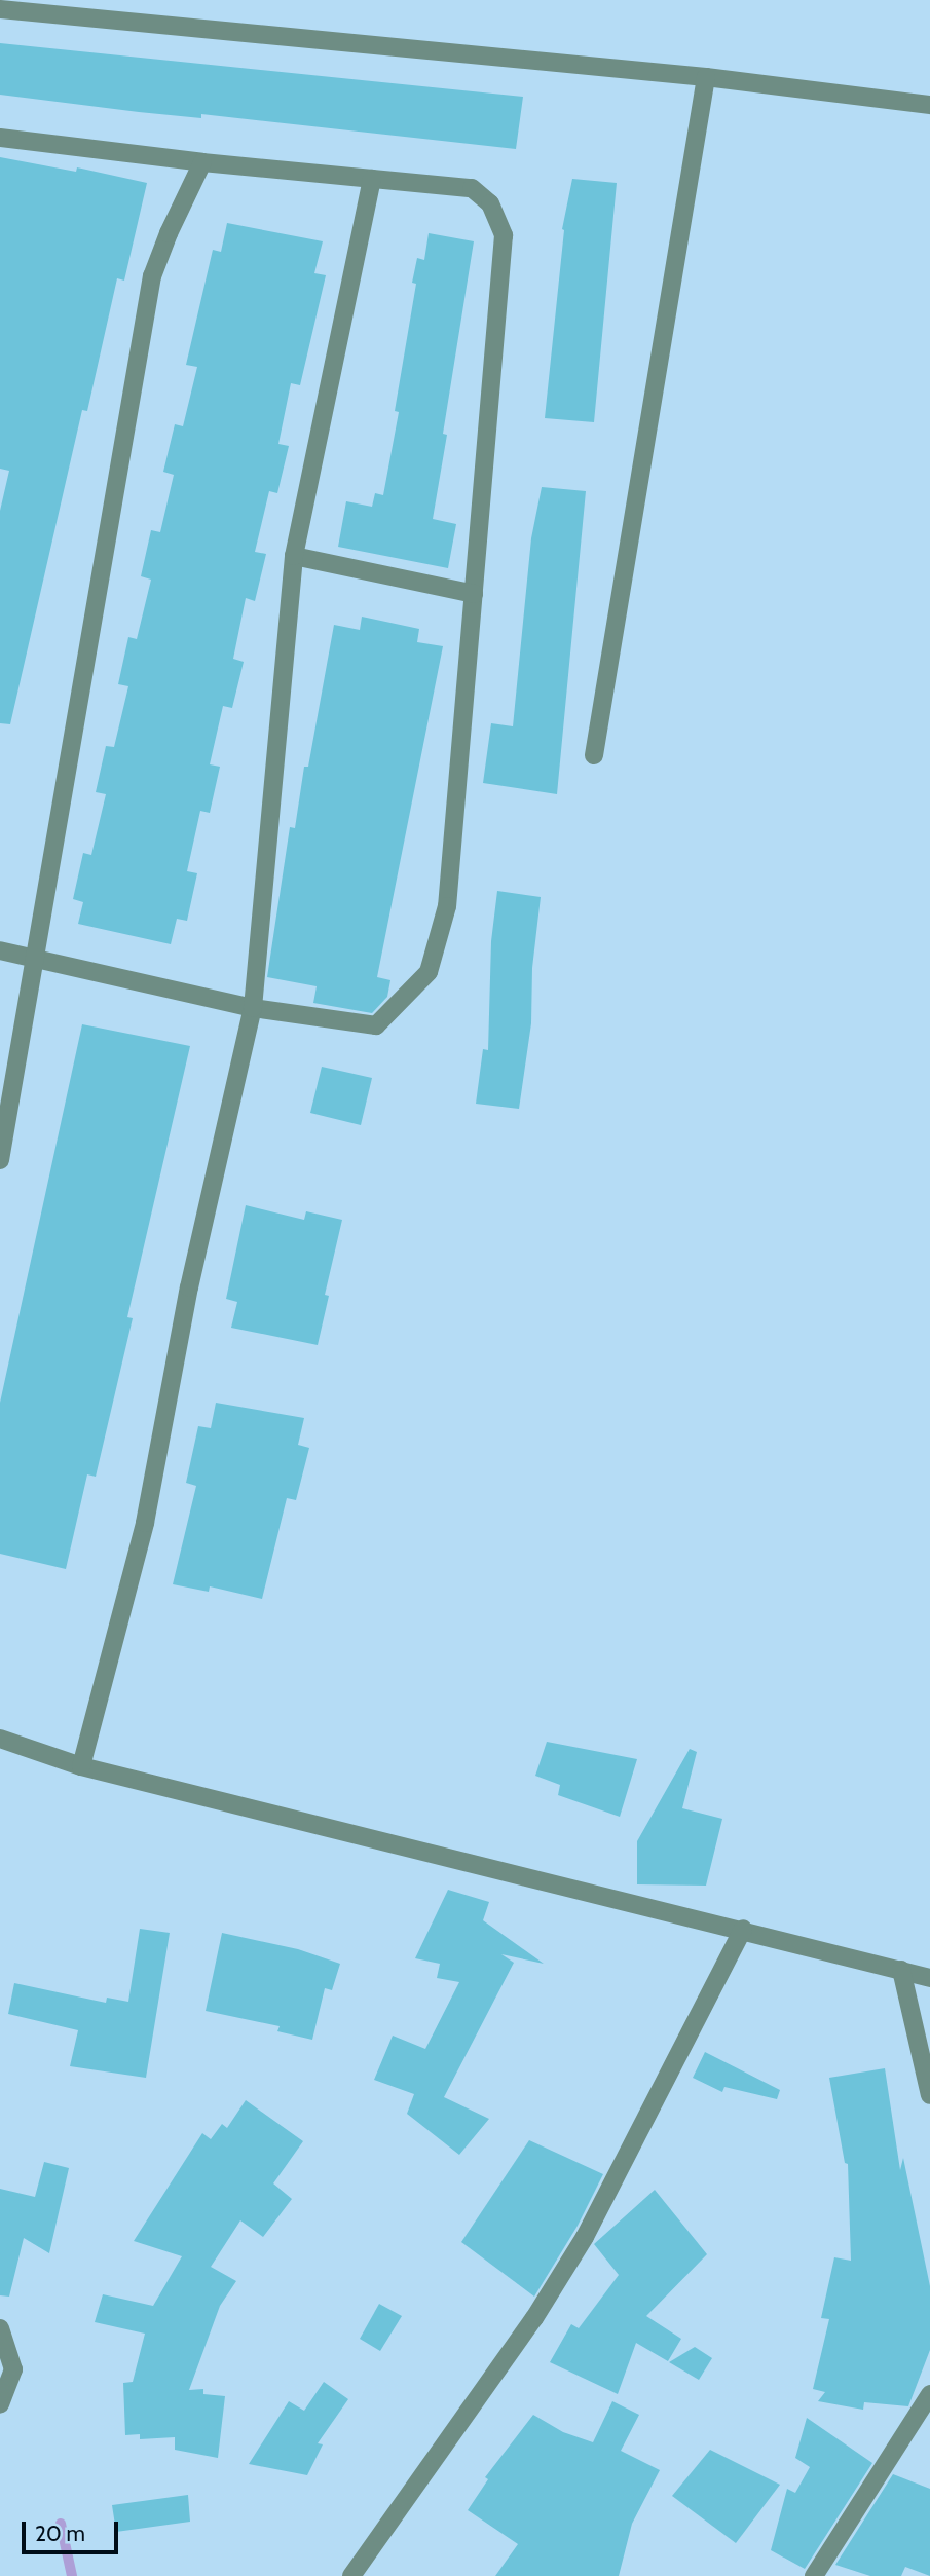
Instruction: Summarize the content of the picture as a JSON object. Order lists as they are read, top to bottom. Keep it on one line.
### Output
{"scale_bar":"20 m"}
